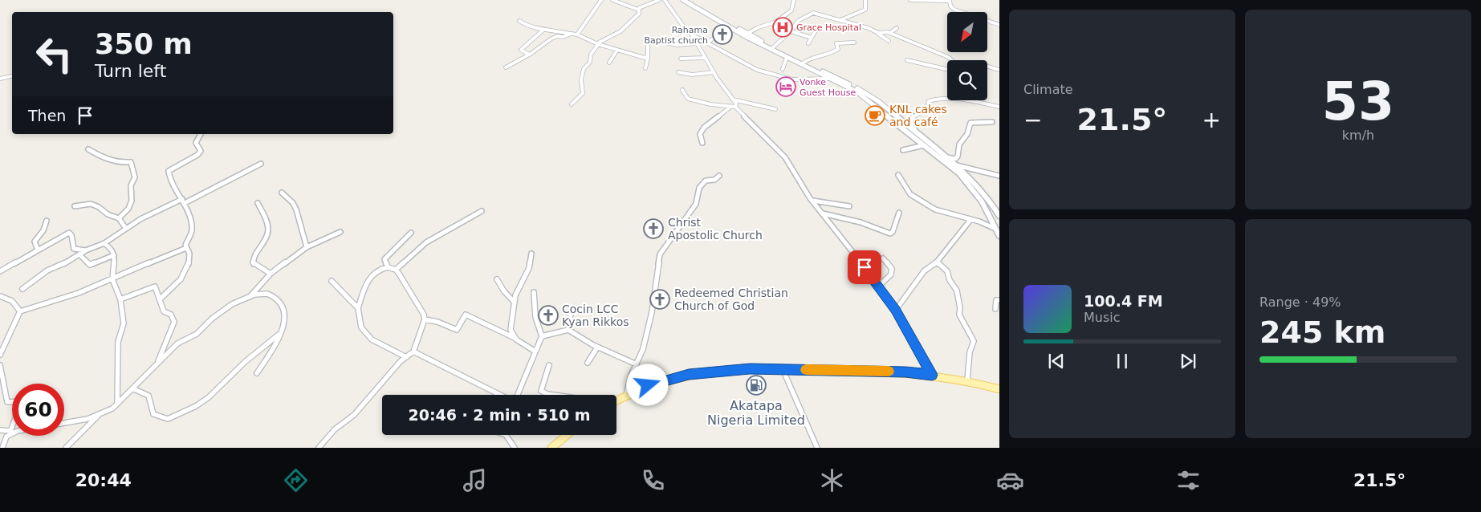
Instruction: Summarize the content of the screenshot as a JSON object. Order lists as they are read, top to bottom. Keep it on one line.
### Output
{"places":{"hospital":["Grace Hospital"],"church":["Rahama Baptist church","Christ Apostolic Church","Redeemed Christian Church of God","Cocin LCC Kyan Rikkos"],"hotel":["Vonke Guest House"],"cafe":["KNL cakes and café"],"fuel station":["Akatapa Nigeria Limited"]},"north":"bottom left","page":{"tile":["Climate",["53","km/h"],["Range · 49%","245 km"]],"turn":["350 m","Turn left"],"then":"Then","heat":["−","21.5°","+"],"song":["100.4 FM","Music"],"limit":"60","trip":"20:46 · 2 min · 510 m","tabs":["20:44","21.5°"]}}
